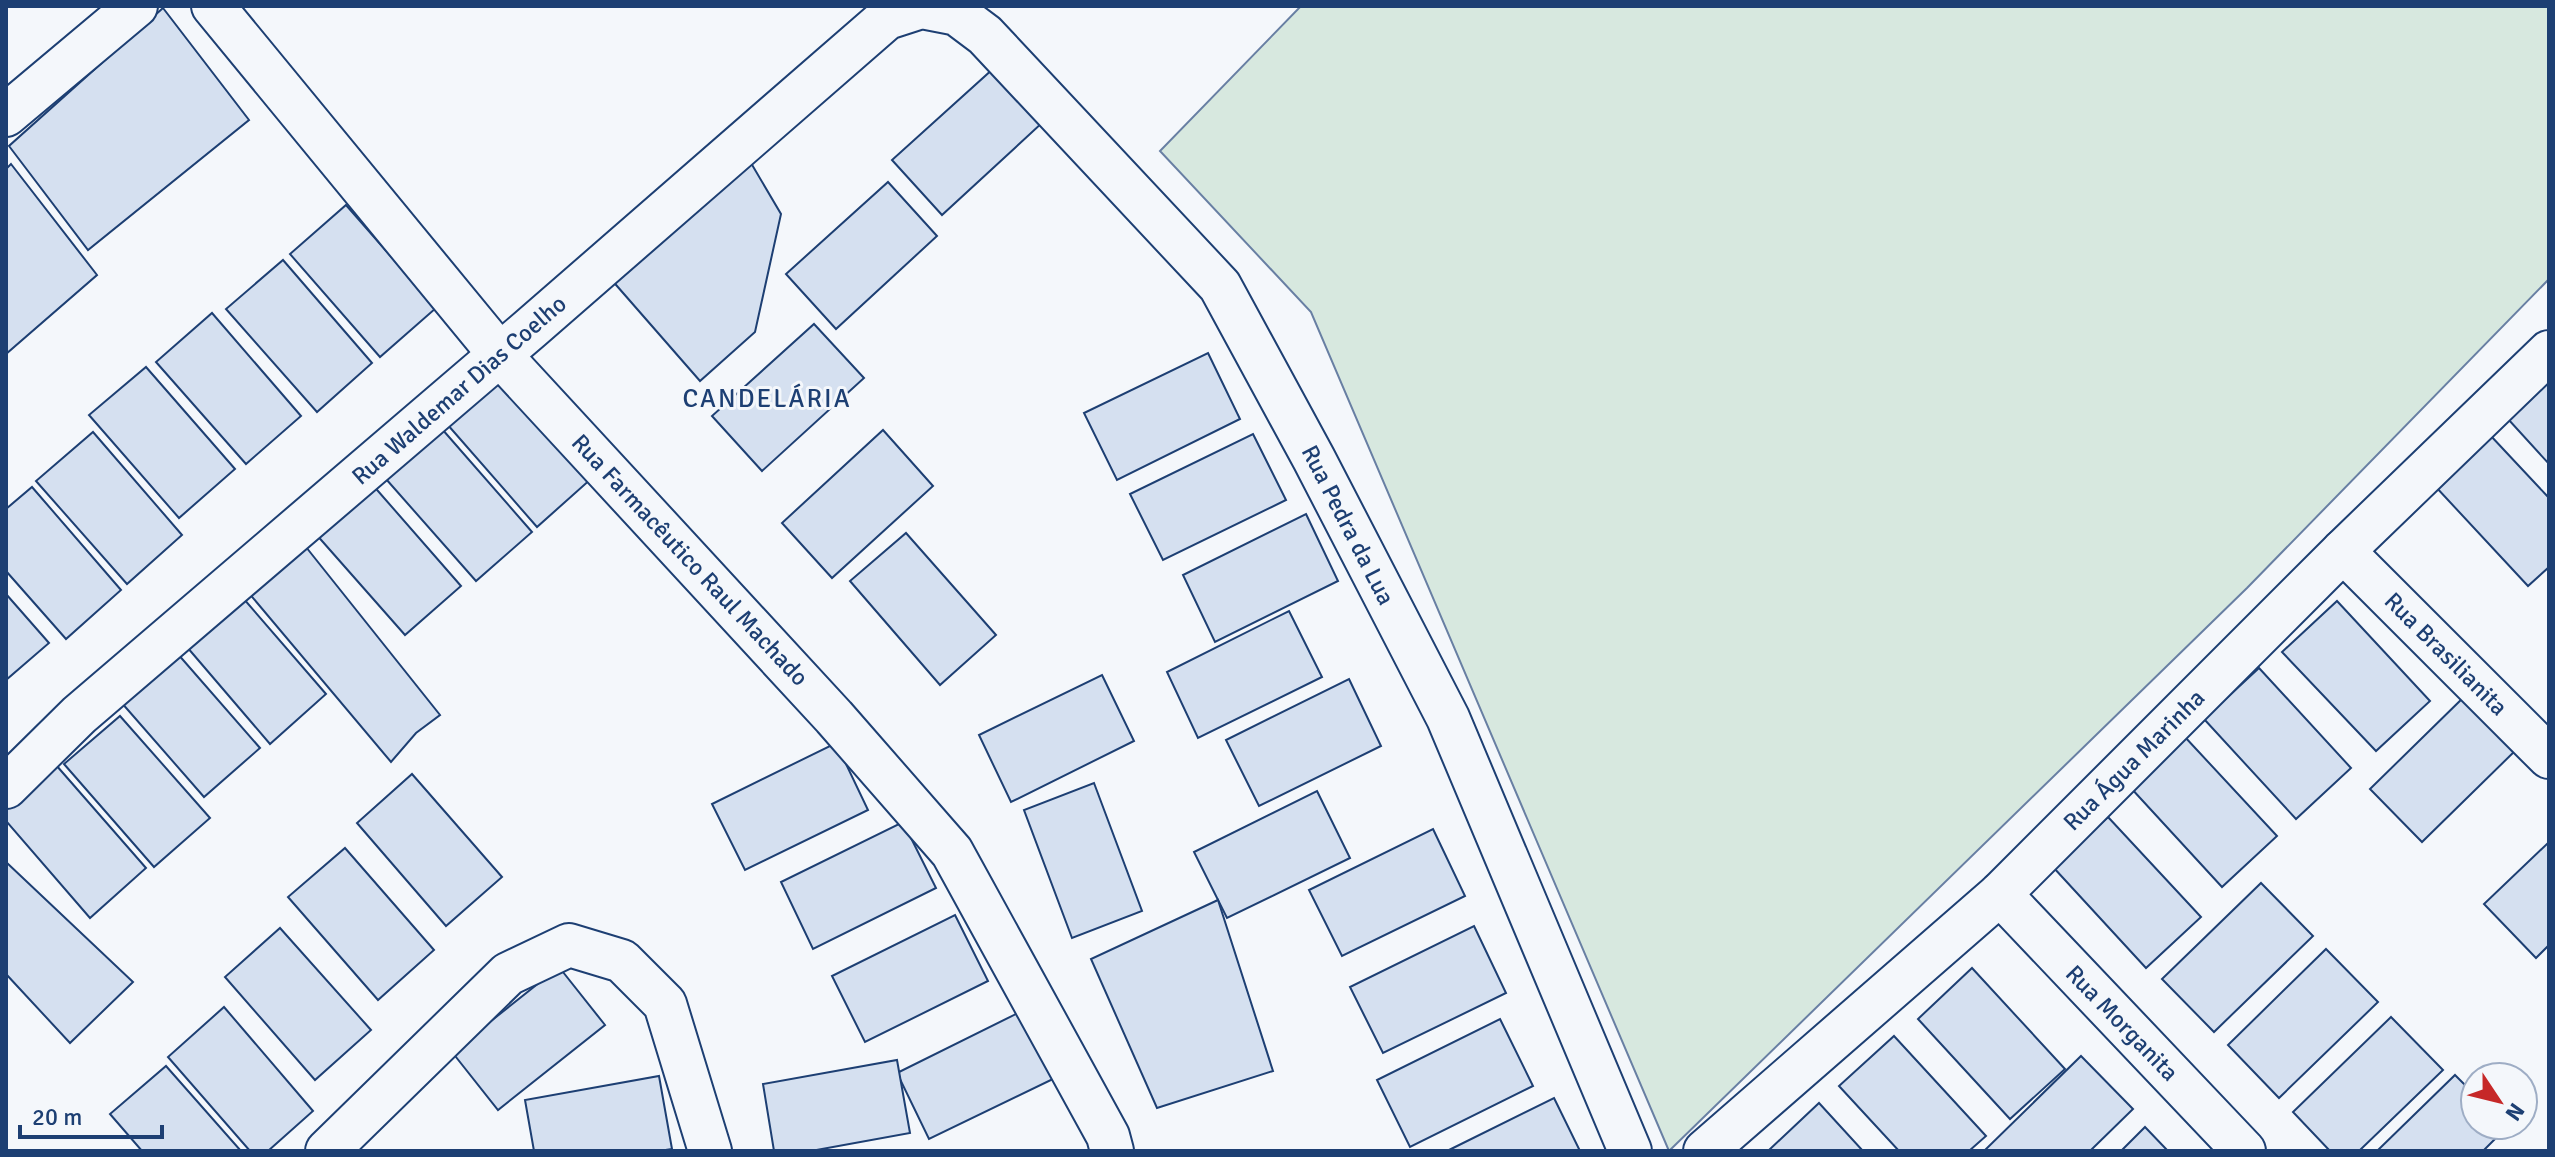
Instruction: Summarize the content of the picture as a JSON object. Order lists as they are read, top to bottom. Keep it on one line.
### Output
{"streets":{"street":["Rua Waldemar Dias Coelho","Rua Pedra da Lua","Rua Farmacêutico Raul Machado","Rua Brasilianita","Rua Água Marinha","Rua Morganita"]},"crossings":[["Rua Waldemar Dias Coelho","Rua Pedra da Lua"],["Rua Waldemar Dias Coelho","Rua Farmacêutico Raul Machado"],["Rua Brasilianita","Rua Água Marinha"],["Rua Água Marinha","Rua Morganita"]],"districts":["CANDELÁRIA"],"scale_bar":"20 m","north":"bottom right"}
